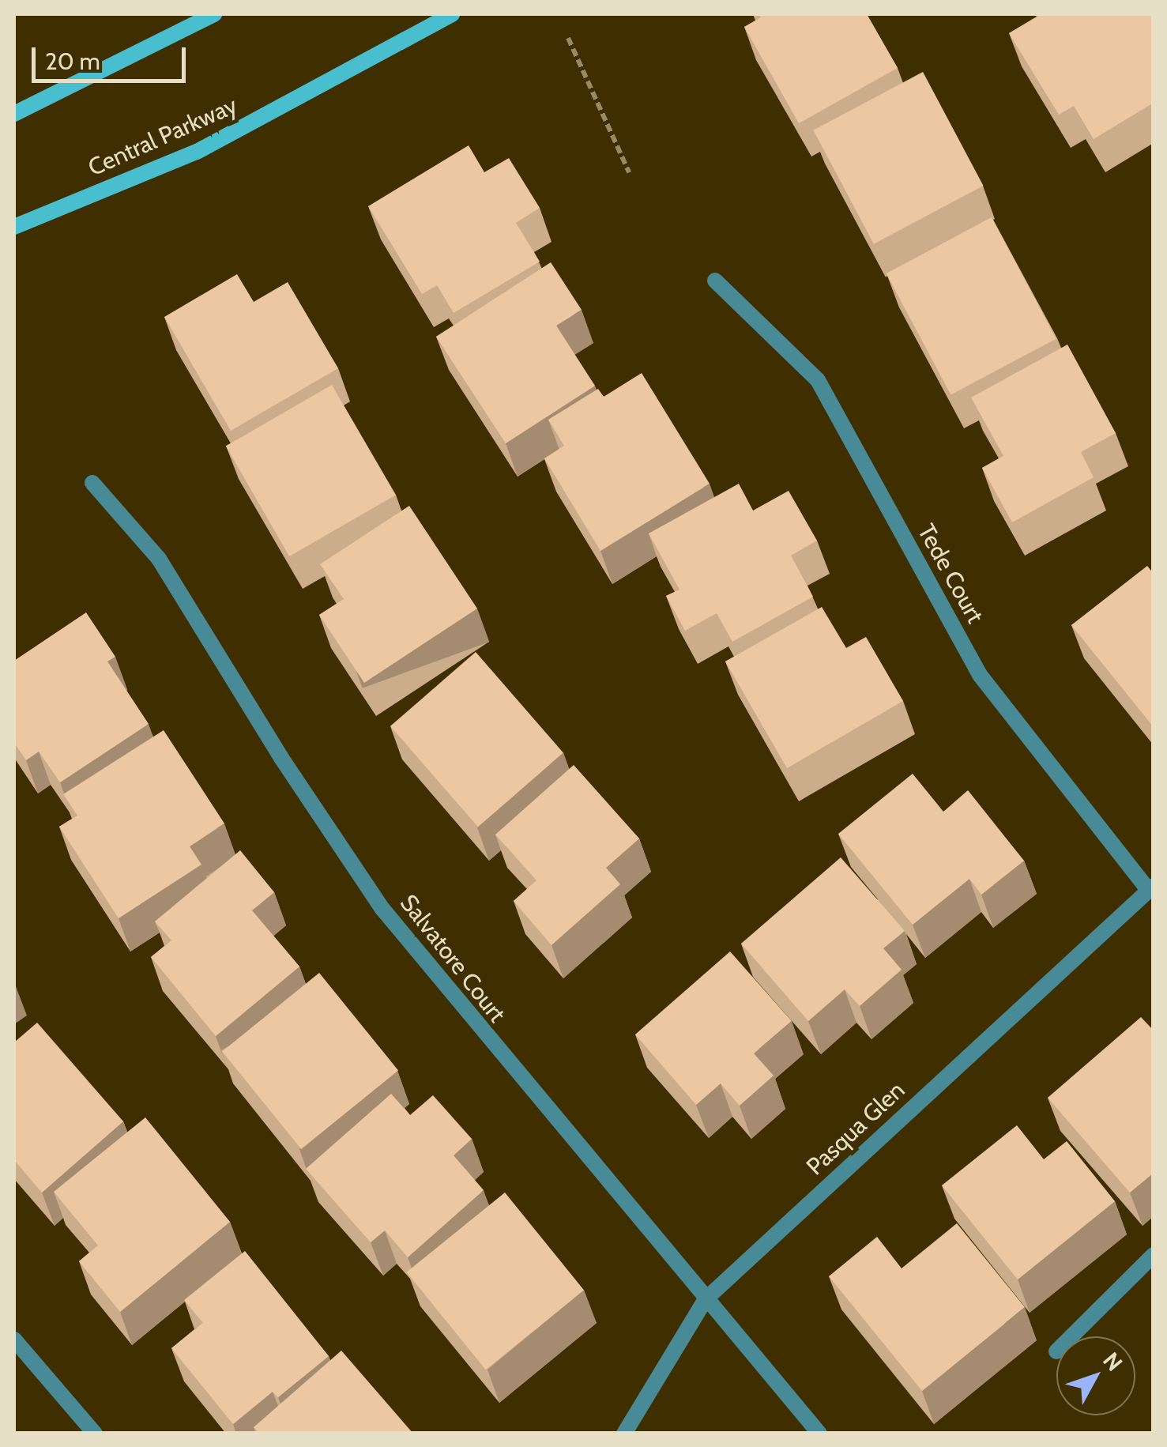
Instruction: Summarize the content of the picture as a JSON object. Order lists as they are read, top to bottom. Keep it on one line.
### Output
{"streets":{"main road":["Central Parkway"],"street":["Tede Court","Salvatore Court","Pasqua Glen"]},"crossings":[["Tede Court","Pasqua Glen"],["Salvatore Court","Pasqua Glen"]],"scale_bar":"20 m","north":"top right"}
